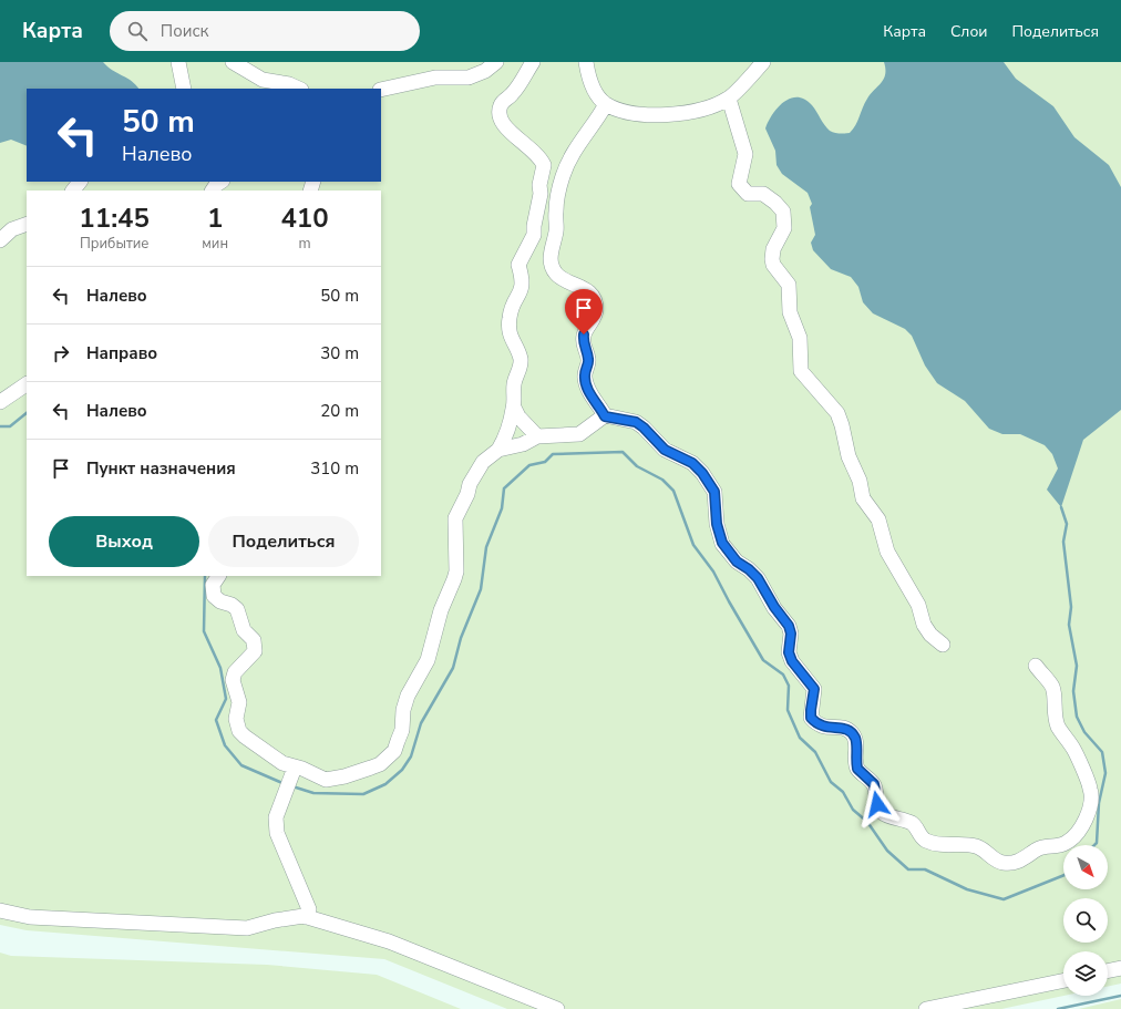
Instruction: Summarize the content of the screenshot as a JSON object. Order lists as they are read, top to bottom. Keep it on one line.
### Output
{"north":"bottom right","page":{"header":"Карта","search":"Поиск","nav":["Карта","Слои","Поделиться"],"turn":["50 m","Налево"],"eta":["11:45","Прибытие","1","мин","410","m"],"list":[{"name":"Налево","value":"50 m"},{"name":"Направо","value":"30 m"},{"name":"Налево","value":"20 m"},{"name":"Пункт назначения","value":"310 m"}],"buttons":["Выход","Поделиться"]}}
